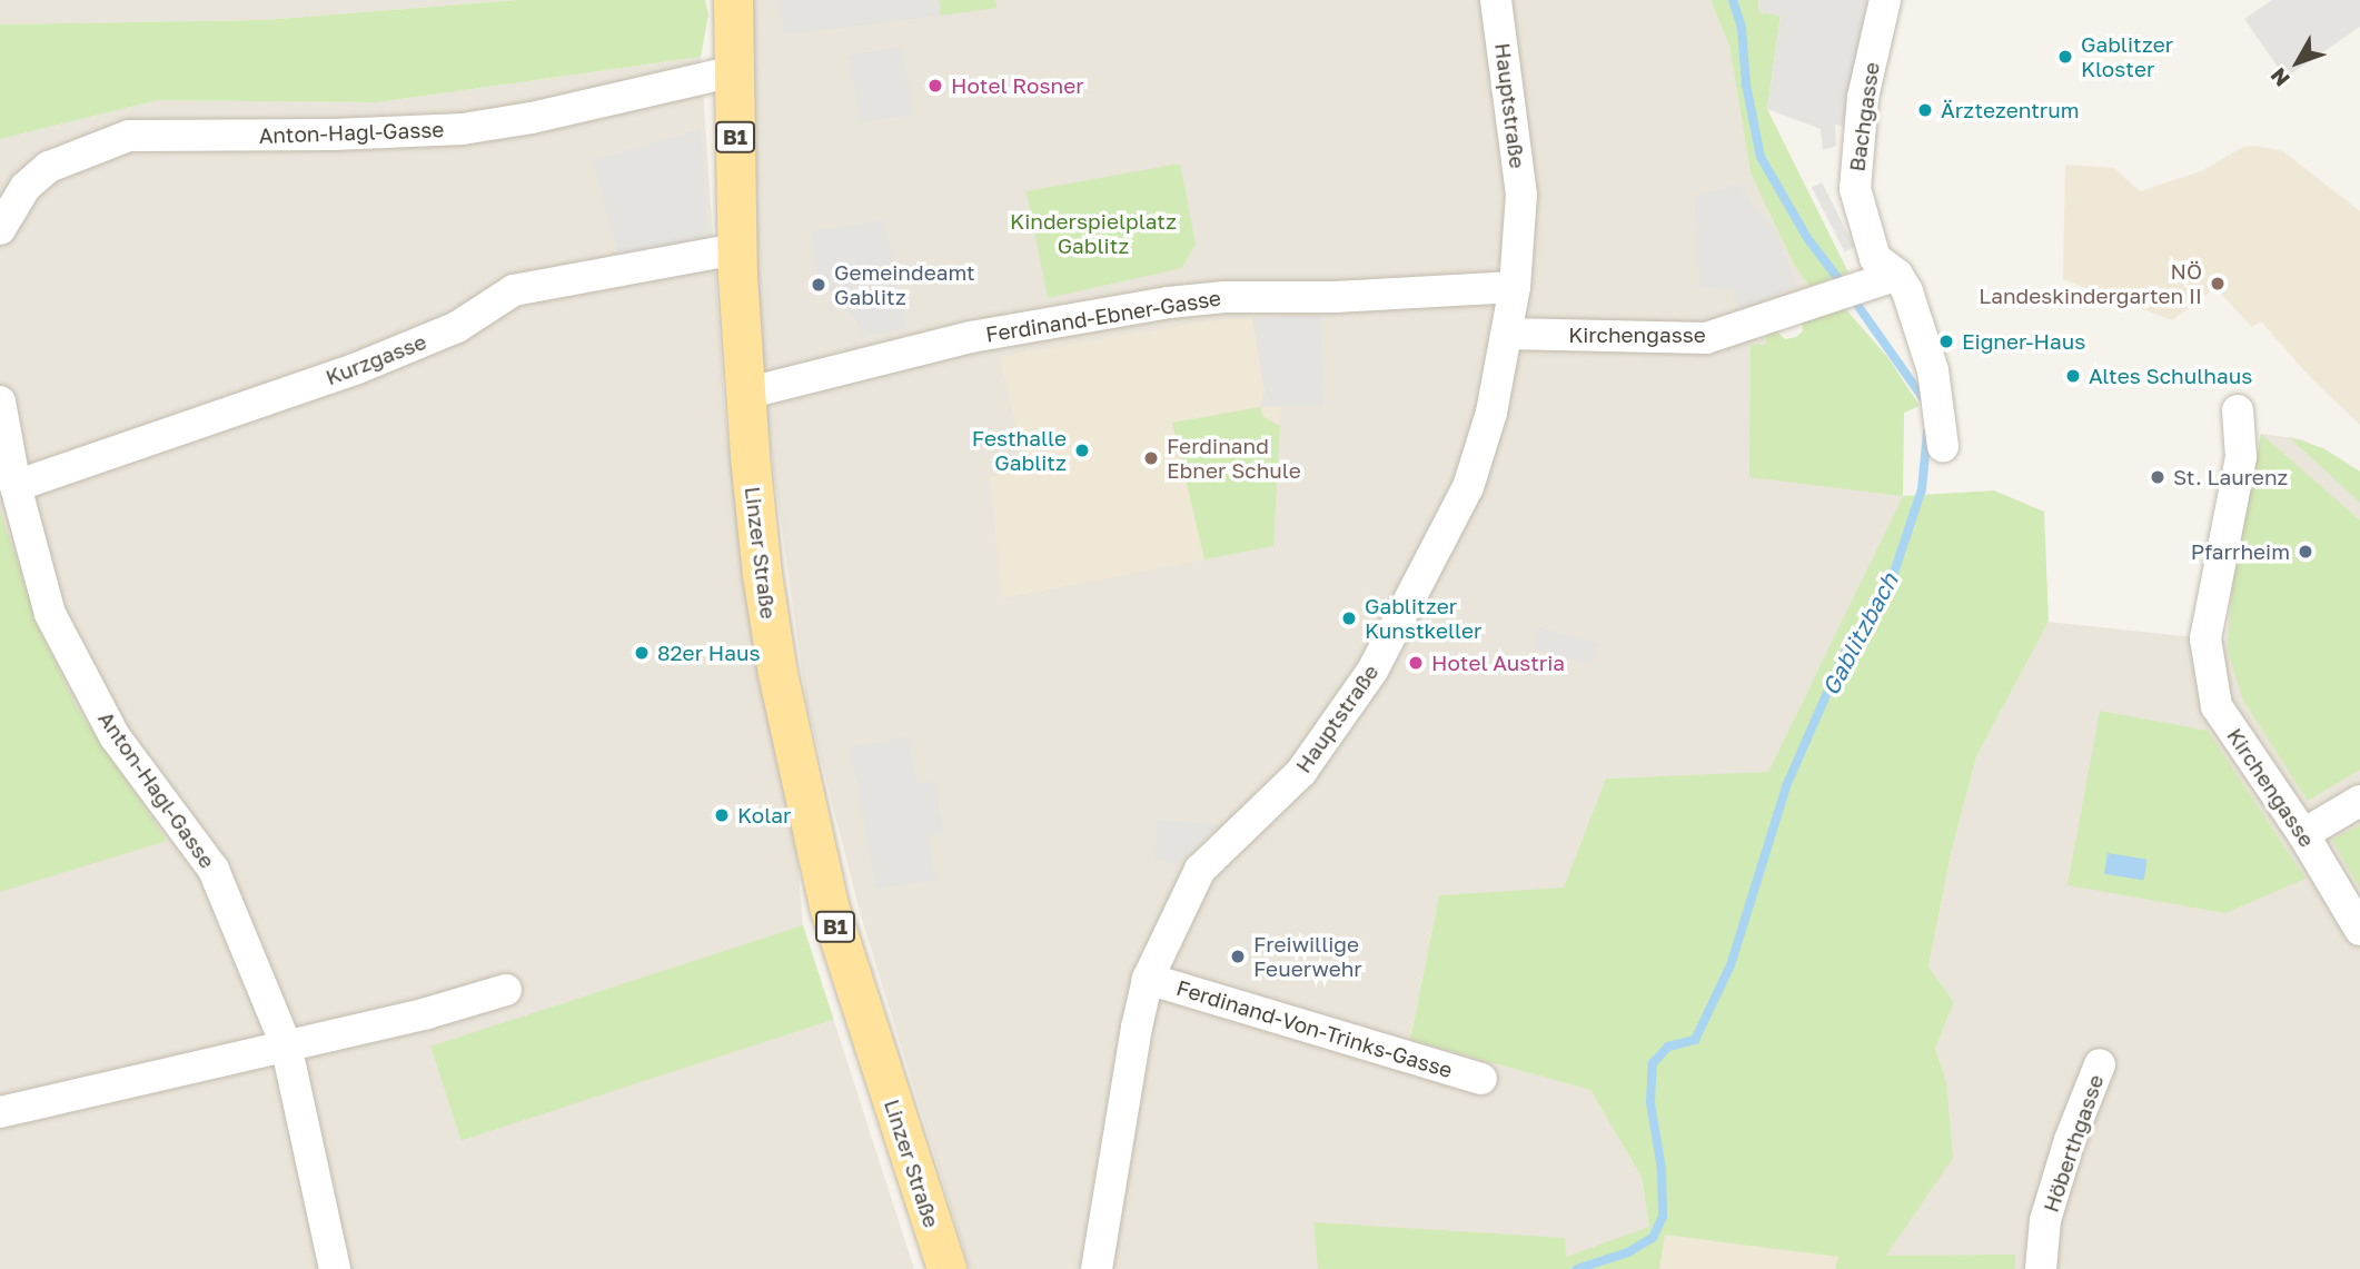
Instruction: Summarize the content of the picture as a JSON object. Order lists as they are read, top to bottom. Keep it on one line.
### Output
{"streets":{"main road":["B1","Linzer Straße"],"street":["Hauptstraße","Bachgasse","Anton-Hagl-Gasse","Ferdinand-Ebner-Gasse","Kirchengasse","Kurzgasse","Ferdinand-Von-Trinks-Gasse","Höberthgasse"]},"crossings":[["Hauptstraße","Ferdinand-Ebner-Gasse"],["Hauptstraße","Kirchengasse"],["Hauptstraße","Ferdinand-Von-Trinks-Gasse"],["Bachgasse","Kirchengasse"],["Anton-Hagl-Gasse","Kurzgasse"],["Anton-Hagl-Gasse","Linzer Straße"],["Ferdinand-Ebner-Gasse","Linzer Straße"],["Kurzgasse","Linzer Straße"]],"water":["Gablitzbach"],"parks":["Kinderspielplatz Gablitz"],"places":["Gablitzer Kloster","Hotel Rosner","Ärztezentrum","NÖ Landeskindergarten II","Gemeindeamt Gablitz","Eigner-Haus","Altes Schulhaus","Festhalle Gablitz","Ferdinand Ebner Schule","St. Laurenz","Pfarrheim","Gablitzer Kunstkeller","82er Haus","Hotel Austria","Kolar","Freiwillige Feuerwehr"],"north":"bottom left"}
